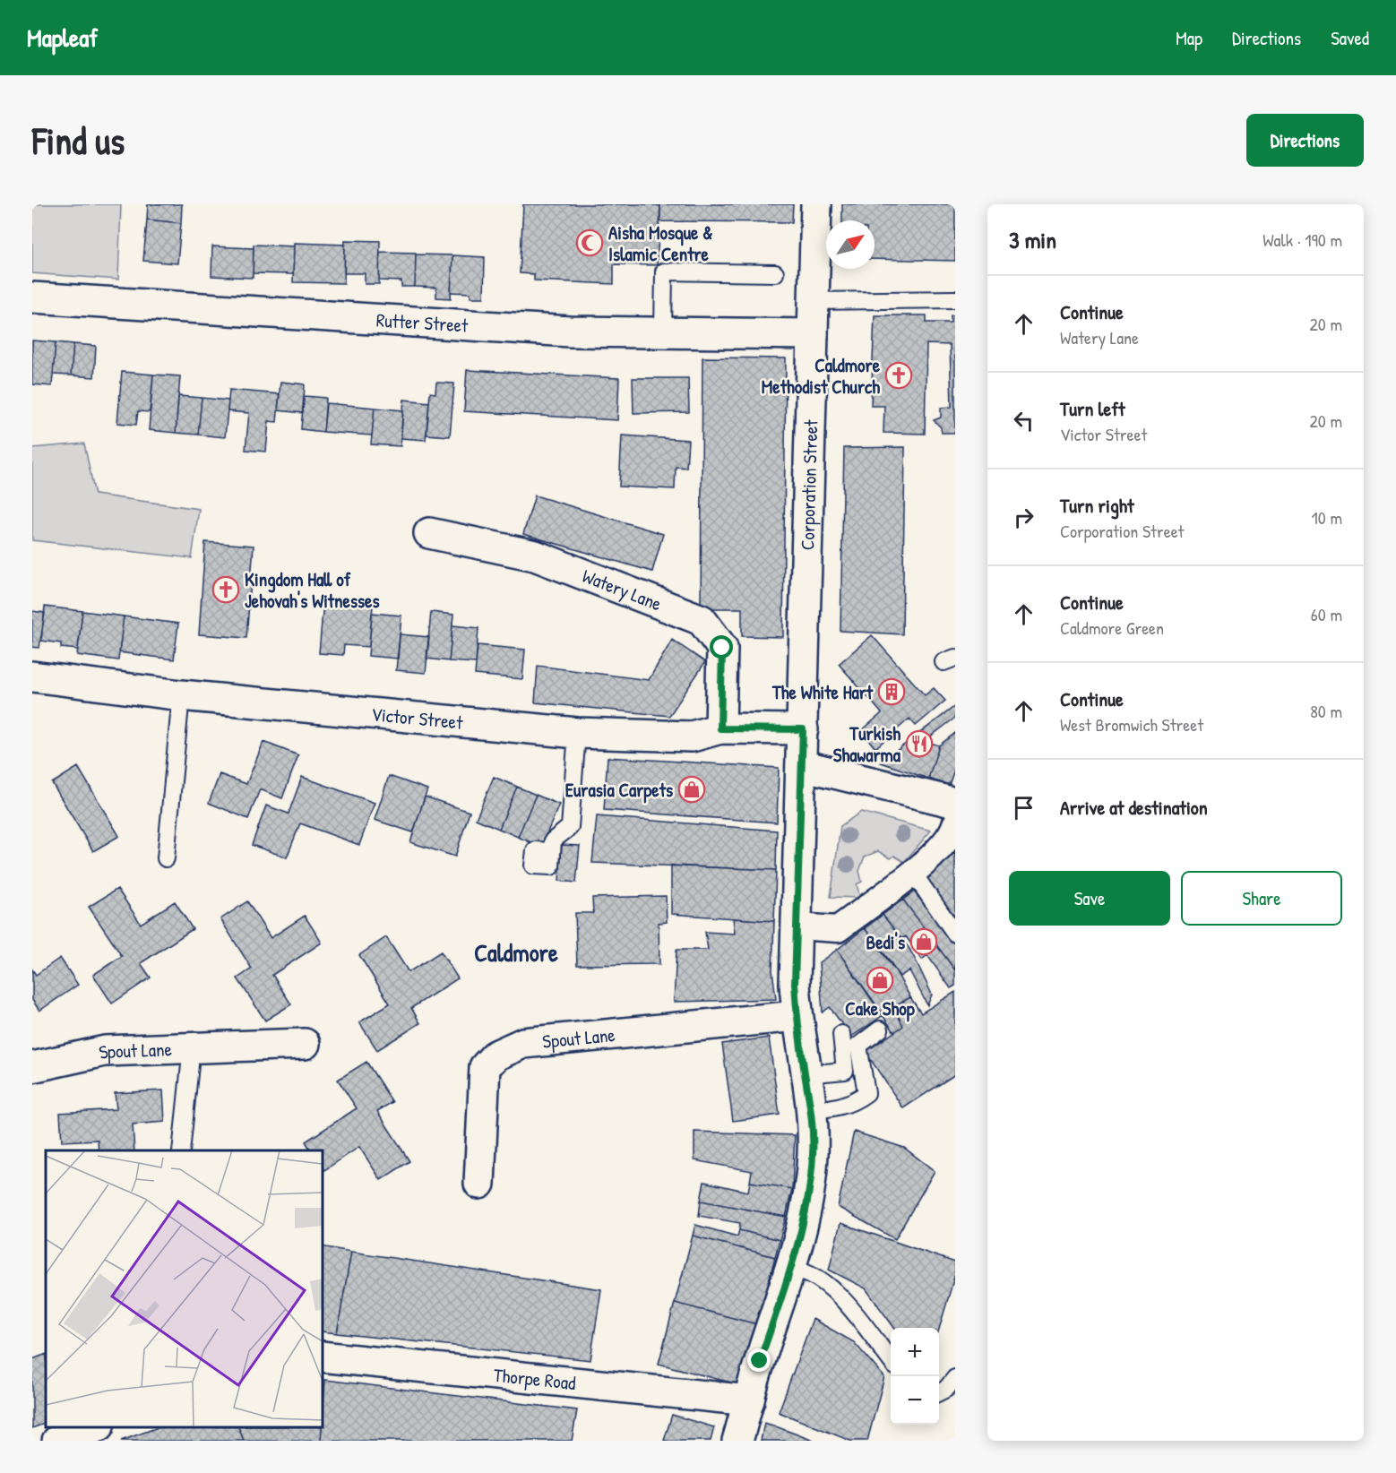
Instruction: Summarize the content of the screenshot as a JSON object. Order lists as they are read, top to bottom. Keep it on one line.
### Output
{"streets":{"street":["Rutter Street","Corporation Street","Watery Lane","Victor Street","Spout Lane","Thorpe Road"]},"crossings":[["Rutter Street","Corporation Street"],["Corporation Street","Victor Street"],["Corporation Street","Spout Lane"],["Corporation Street","Thorpe Road"],["Watery Lane","Victor Street"]],"districts":["Caldmore"],"places":{"mosque":["Aisha Mosque & Islamic Centre"],"church":["Caldmore Methodist Church","Kingdom Hall of Jehovah's Witnesses"],"building":["The White Hart"],"restaurant":["Turkish Shawarma"],"shop":["Eurasia Carpets","Bedi's","Cake Shop"]},"north":"top right","page":{"header":"Mapleaf","nav":["Map","Directions","Saved"],"buttons":["Directions",["Save","Share"]],"title":"Find us","heading":["3 min","Walk · 190 m"],"list":[["Continue","Watery Lane","20 m"],["Turn left","Victor Street","20 m"],["Turn right","Corporation Street","10 m"],["Continue","Caldmore Green","60 m"],["Continue","West Bromwich Street","80 m"],"Arrive at destination"],"map_buttons":["+","−"]}}
